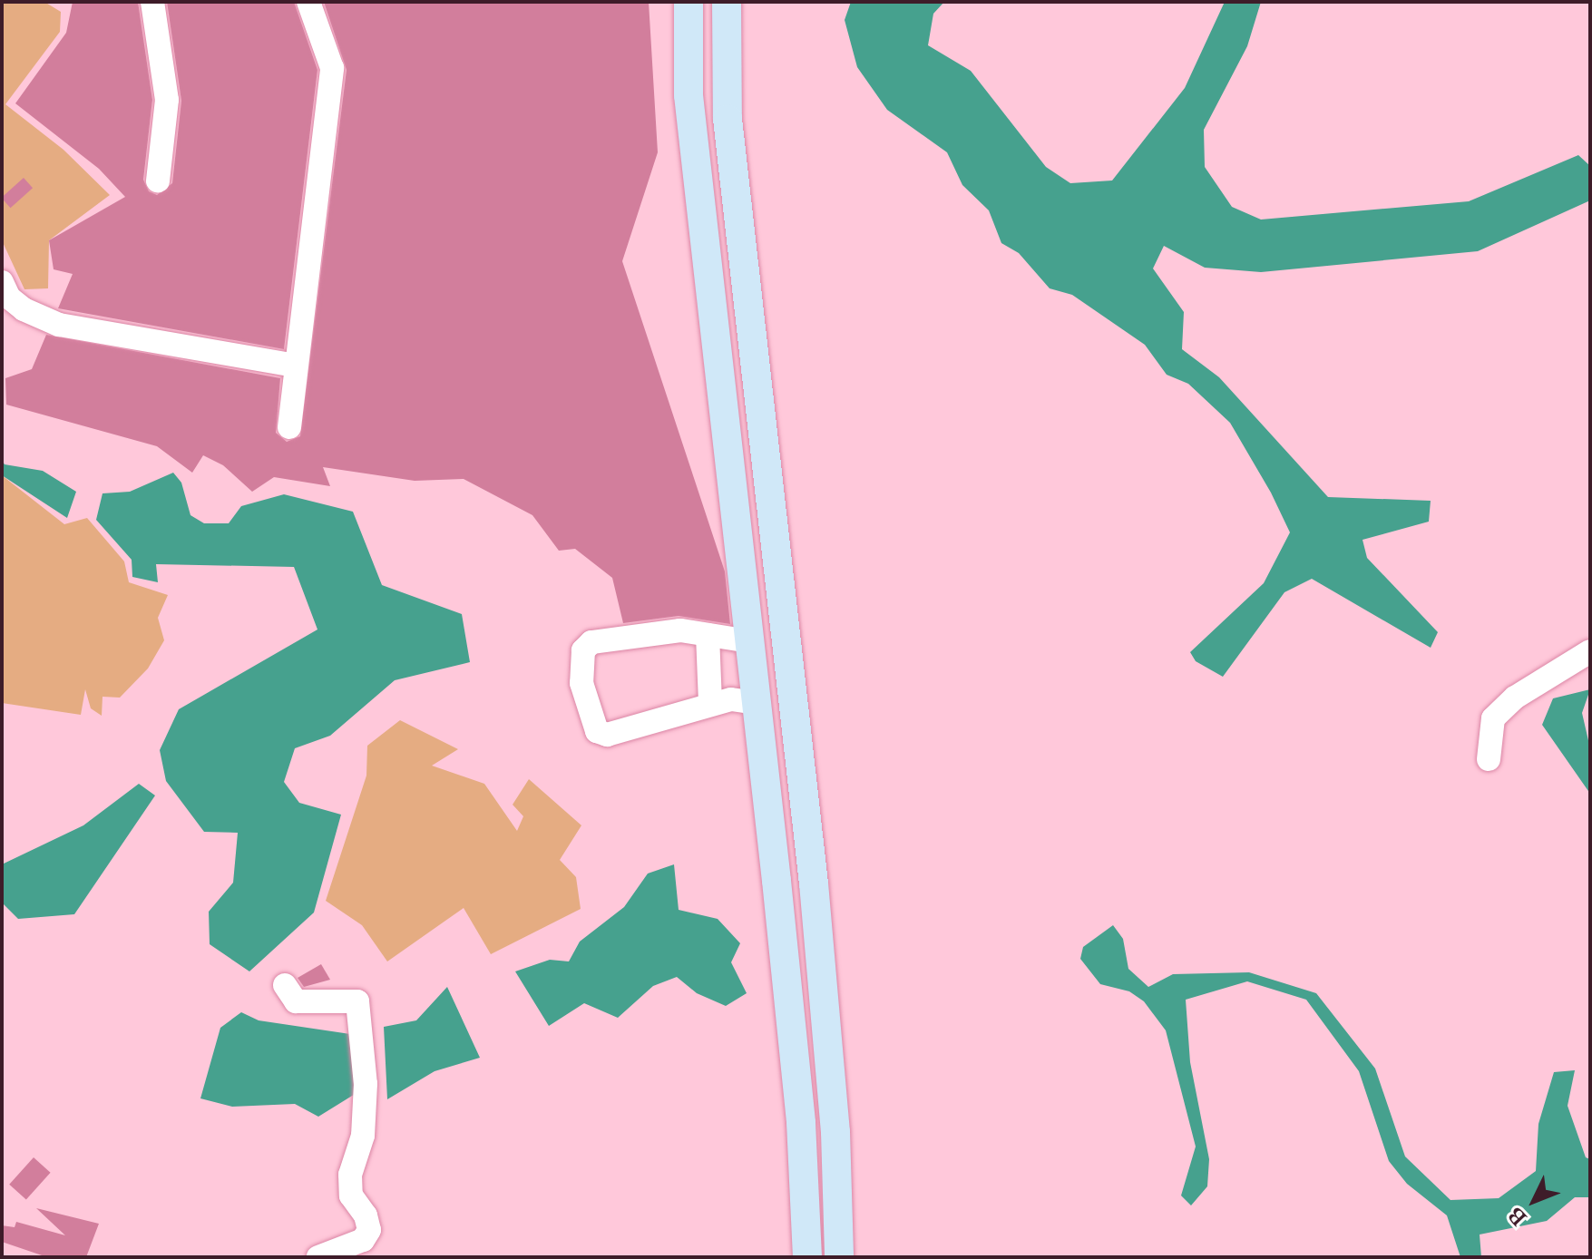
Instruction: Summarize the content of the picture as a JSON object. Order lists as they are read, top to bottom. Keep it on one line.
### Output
{"north":"bottom left"}
